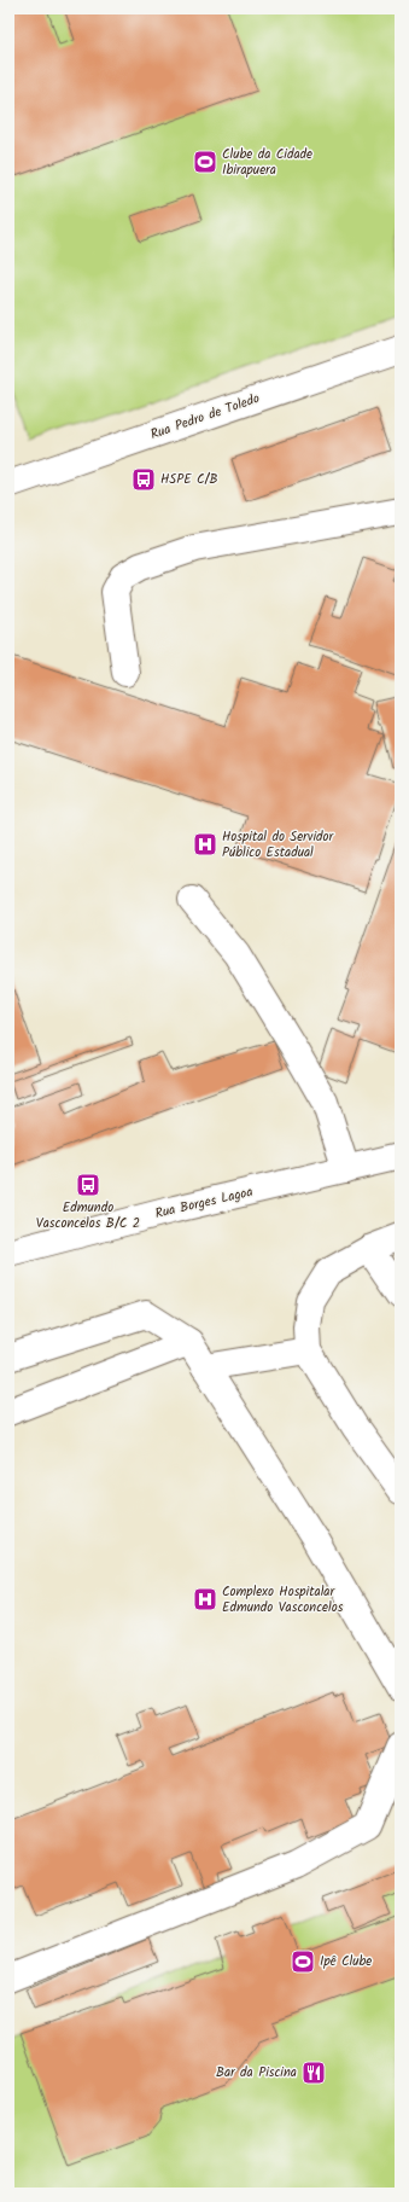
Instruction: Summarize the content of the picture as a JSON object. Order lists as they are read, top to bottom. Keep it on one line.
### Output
{"streets":{"street":["Rua Pedro de Toledo","Rua Borges Lagoa"]},"places":{"sports":["Clube da Cidade Ibirapuera","Ipê Clube"],"bus stop":["HSPE C/B","Edmundo Vasconcelos B/C 2"],"hospital":["Hospital do Servidor Público Estadual","Complexo Hospitalar Edmundo Vasconcelos"],"restaurant":["Bar da Piscina"]}}
